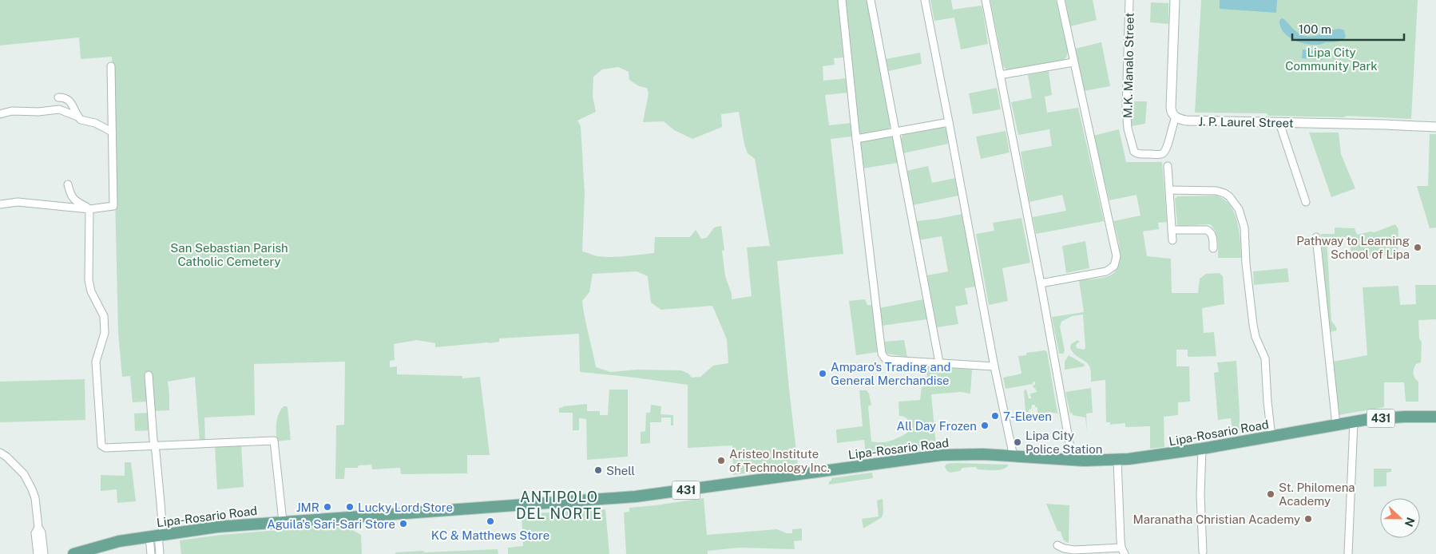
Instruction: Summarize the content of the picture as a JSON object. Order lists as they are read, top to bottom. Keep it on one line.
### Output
{"streets":{"main road":["431","Lipa-Rosario Road"],"street":["M.K. Manalo Street","J. P. Laurel Street"]},"crossings":[["M.K. Manalo Street","J. P. Laurel Street"],["431","Lipa-Rosario Road"]],"districts":["ANTIPOLO DEL NORTE"],"parks":["Lipa City Community Park","San Sebastian Parish Catholic Cemetery"],"places":["Pathway to Learning School of Lipa","Amparo's Trading and General Merchandise","7-Eleven","All Day Frozen","Lipa City Police Station","Aristeo Institute of Technology Inc.","Shell","St. Philomena Academy","JMR","Lucky Lord Store","Maranatha Christian Academy","KC & Matthews Store","Aguila's Sari-Sari Store"],"scale_bar":"100 m","north":"right"}
